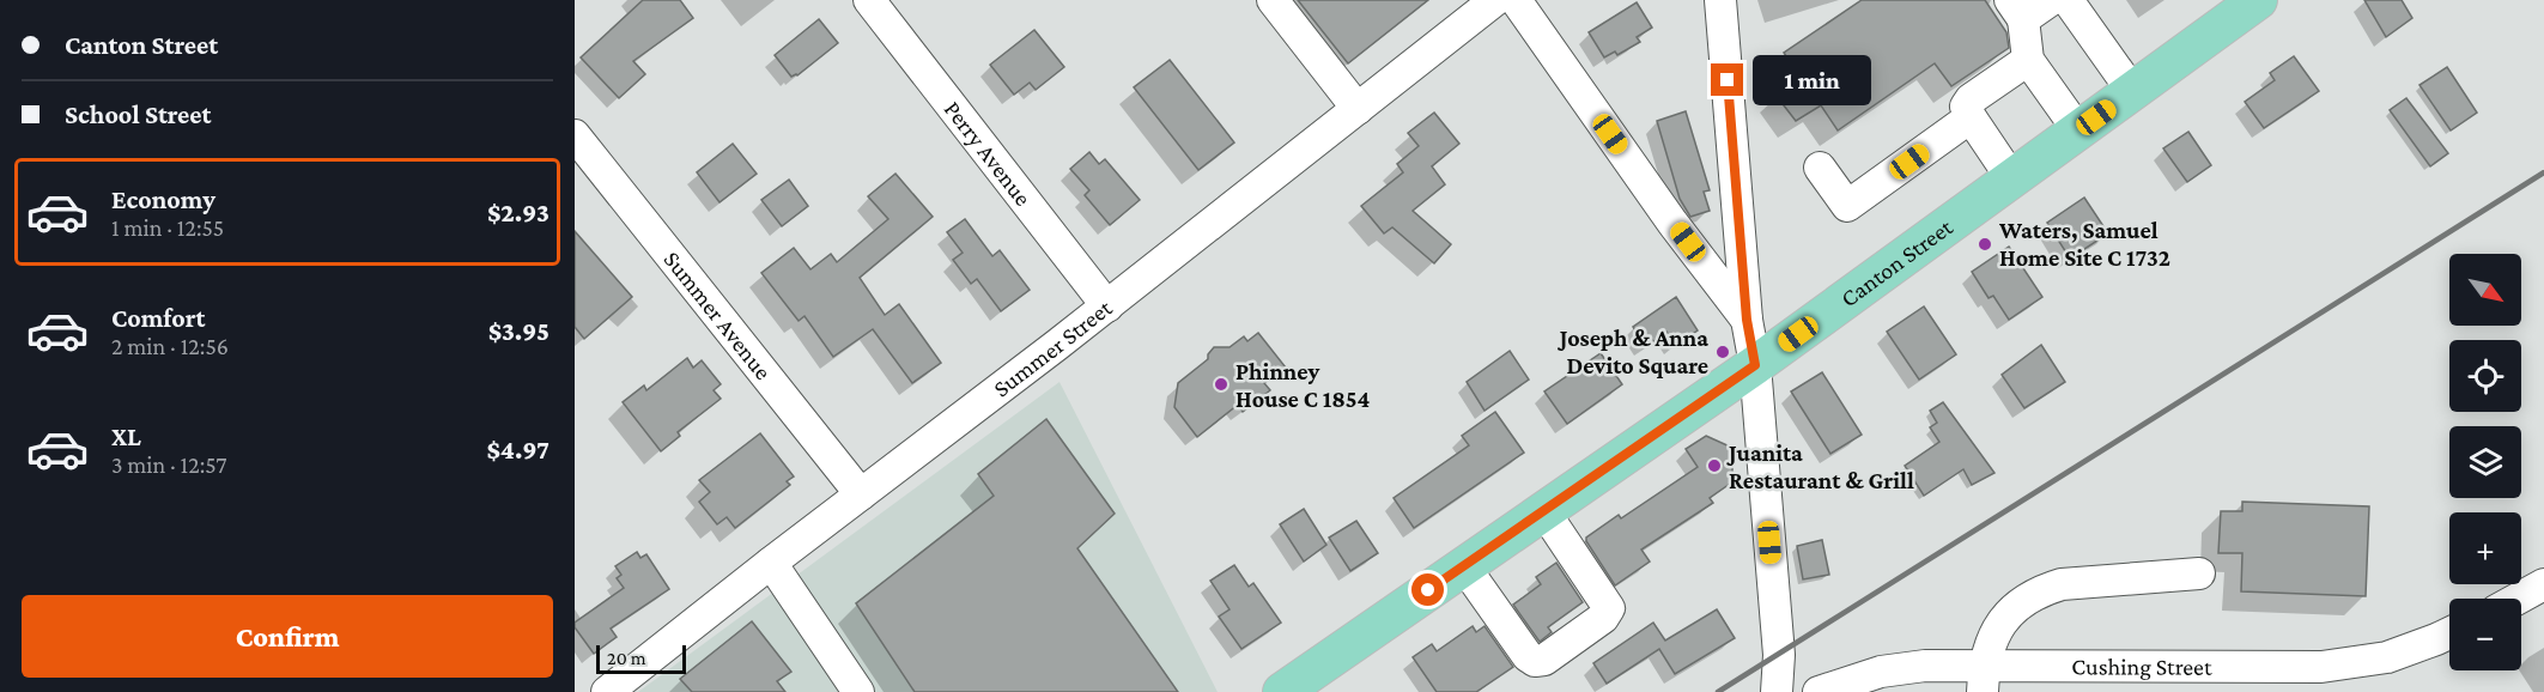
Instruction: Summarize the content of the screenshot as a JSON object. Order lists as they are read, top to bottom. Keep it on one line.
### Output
{"streets":{"main road":["Canton Street"],"street":["Perry Avenue","Summer Avenue","Summer Street","Cushing Street"]},"crossings":[["Perry Avenue","Summer Street"],["Summer Avenue","Summer Street"]],"places":["Waters, Samuel Home Site C 1732","Joseph & Anna Devito Square","Phinney House C 1854","Juanita Restaurant & Grill"],"scale_bar":"20 m","north":"bottom right","page":{"banner":["Canton Street","School Street"],"bubble":"1 min","list":[{"name":"Economy","note":"1 min · 12:55","value":"$2.93"},{"name":"Comfort","note":"2 min · 12:56","value":"$3.95"},{"name":"XL","note":"3 min · 12:57","value":"$4.97"}],"map_buttons":["+","−"],"buttons":"Confirm","scale":"20 m"}}
